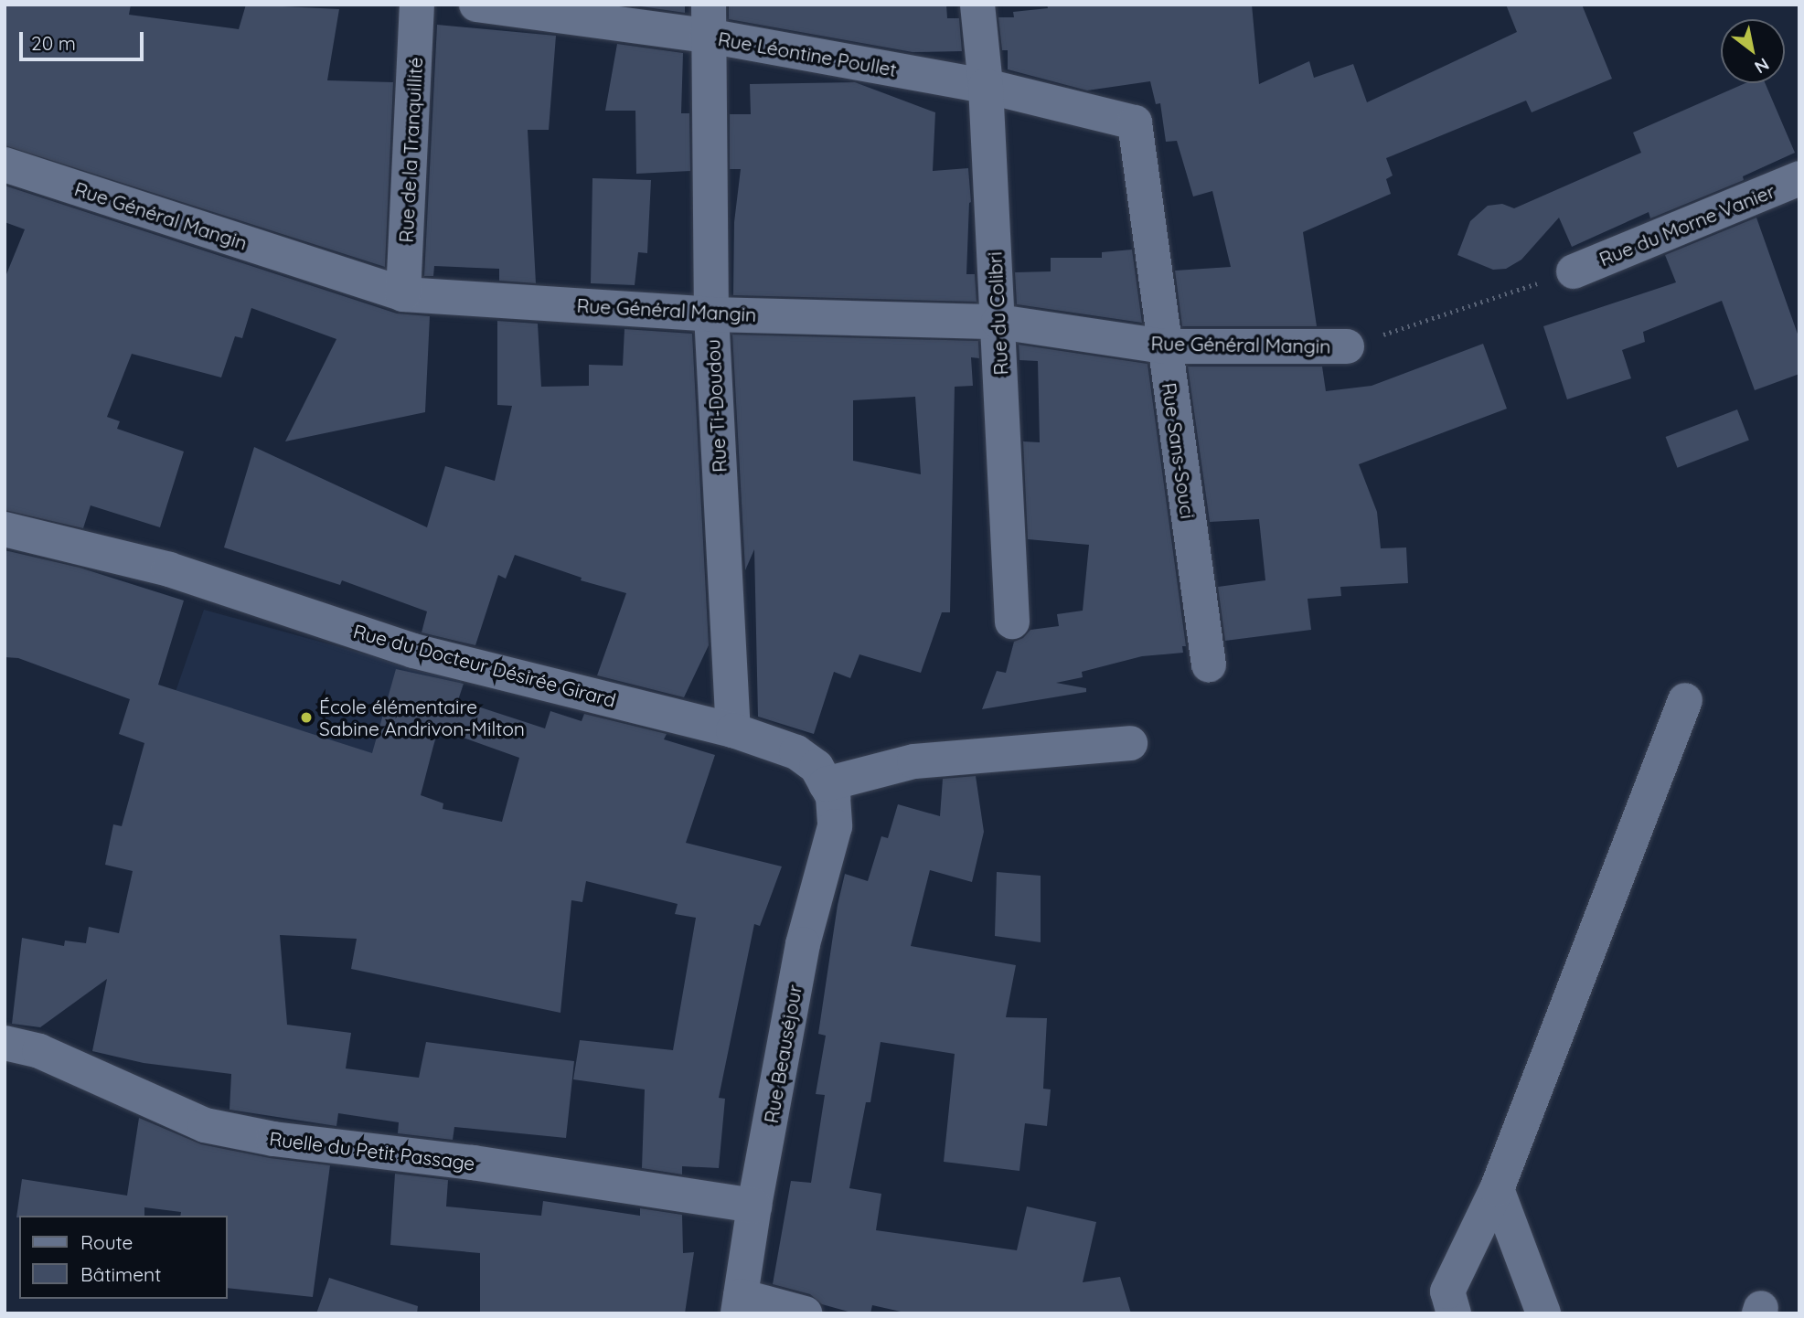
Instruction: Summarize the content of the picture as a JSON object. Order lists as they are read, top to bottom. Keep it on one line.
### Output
{"streets":{"street":["Rue Léontine Poullet","Rue de la Tranquillité","Rue Général Mangin","Rue du Morne Vanier","Rue du Colibri","Rue Ti-Doudou","Rue Sans-Souci","Rue du Docteur Désirée Girard","Rue Beauséjour","Ruelle du Petit Passage"]},"crossings":[["Rue Léontine Poullet","Rue du Colibri"],["Rue Léontine Poullet","Rue Ti-Doudou"],["Rue Léontine Poullet","Rue Sans-Souci"],["Rue de la Tranquillité","Rue Général Mangin"],["Rue Général Mangin","Rue du Colibri"],["Rue Général Mangin","Rue Ti-Doudou"],["Rue Général Mangin","Rue Sans-Souci"],["Rue Ti-Doudou","Rue du Docteur Désirée Girard"],["Rue du Docteur Désirée Girard","Rue Beauséjour"],["Rue Beauséjour","Ruelle du Petit Passage"]],"places":["École élémentaire Sabine Andrivon-Milton"],"legend":["Route","Bâtiment"],"scale_bar":"20 m","north":"bottom right"}
